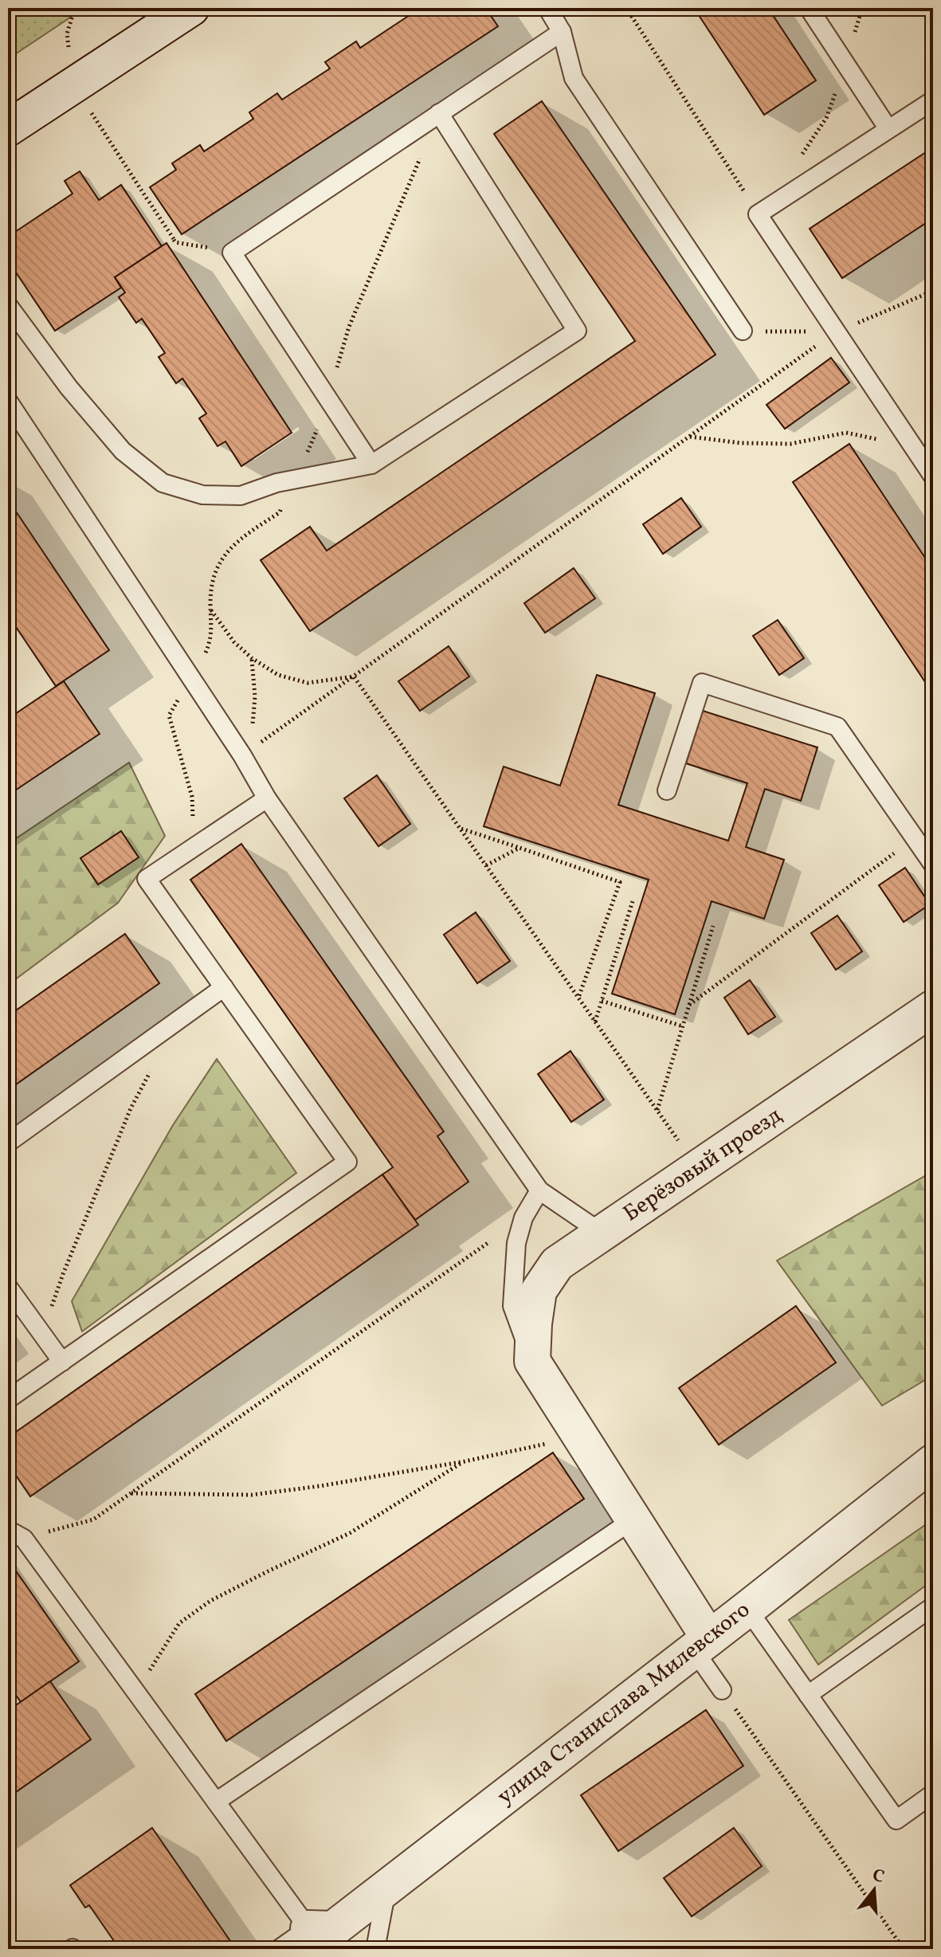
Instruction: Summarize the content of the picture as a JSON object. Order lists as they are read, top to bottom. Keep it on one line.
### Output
{"streets":{"street":["Берёзовый проезд","улица Станислава Милевского"]},"north":"top"}
